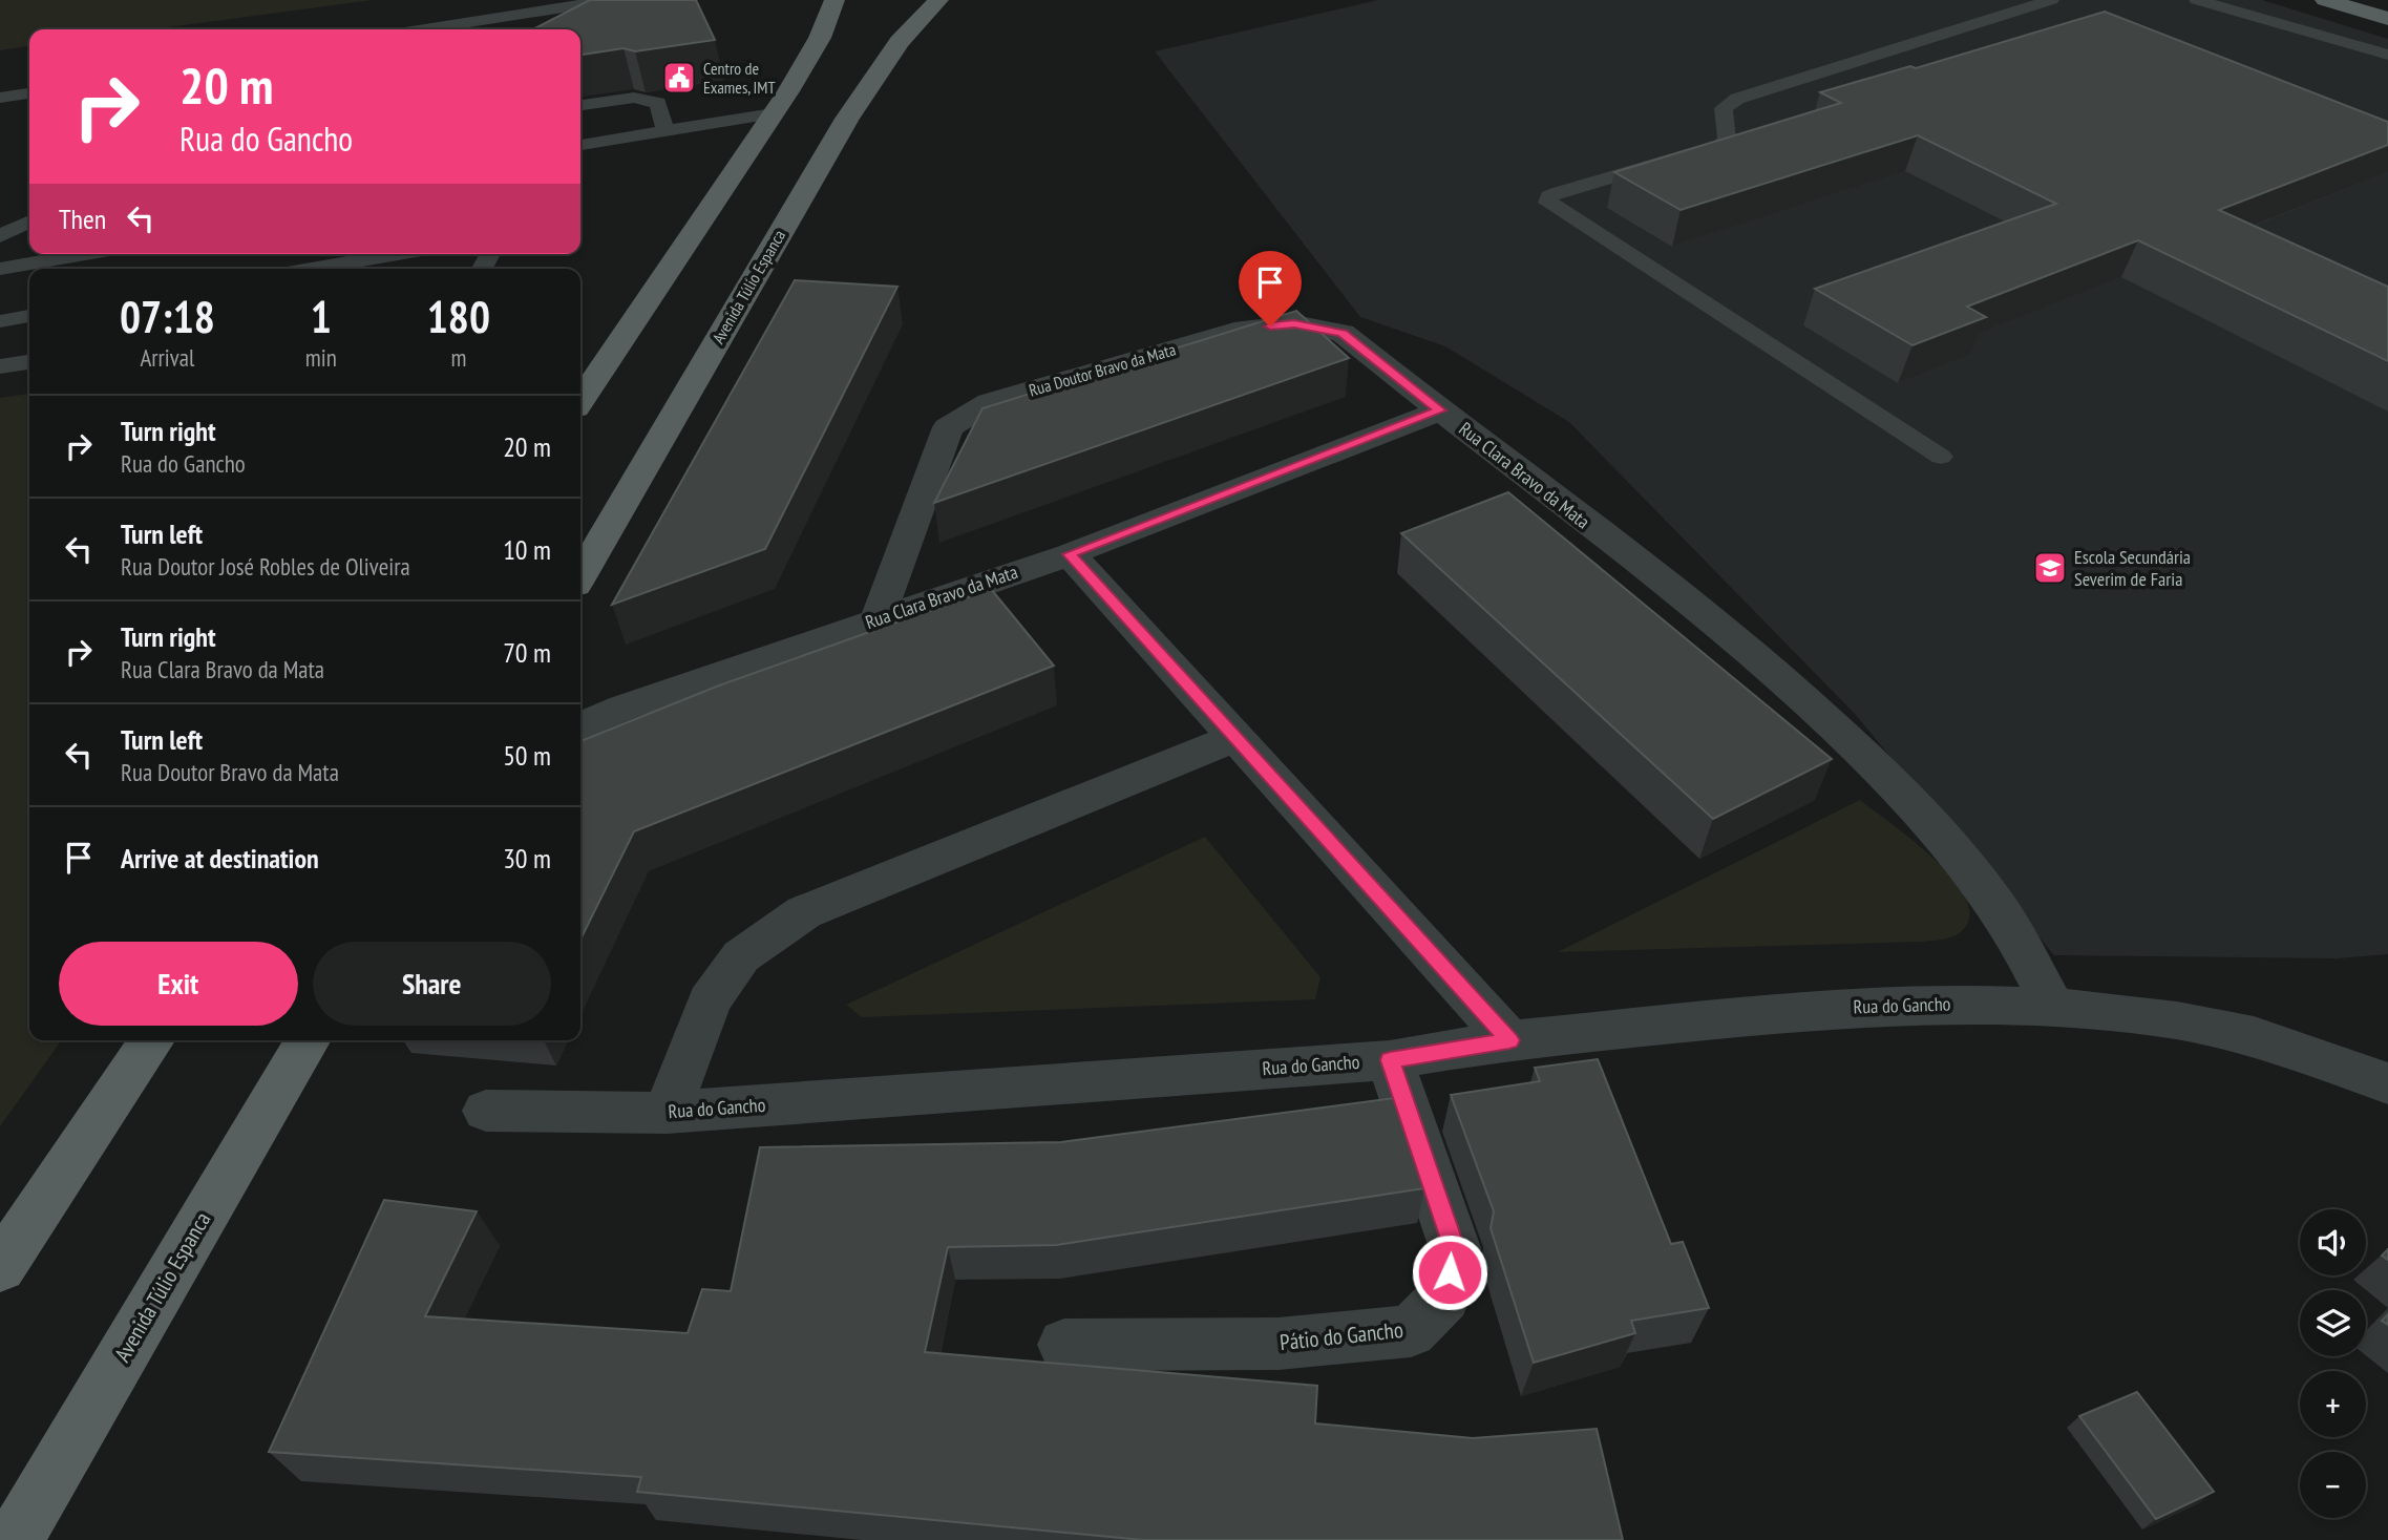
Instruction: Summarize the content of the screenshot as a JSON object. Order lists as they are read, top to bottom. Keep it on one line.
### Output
{"streets":{"main road":["Avenida Túlio Espanca"],"street":["Rua Doutor Bravo da Mata","Rua Clara Bravo da Mata","Rua do Gancho","Pátio do Gancho"]},"crossings":[["Rua Doutor Bravo da Mata","Rua Clara Bravo da Mata"],["Rua Clara Bravo da Mata","Rua do Gancho"],["Rua do Gancho","Pátio do Gancho"]],"places":{"public building":["Centro de Exames, IMT"],"school or university":["Escola Secundária Severim de Faria"]},"page":{"turn":["20 m","Rua do Gancho"],"then":"Then","eta":["07:18","Arrival","1","min","180","m"],"list":[{"name":"Turn right","note":"Rua do Gancho","value":"20 m"},{"name":"Turn left","note":"Rua Doutor José Robles de Oliveira","value":"10 m"},{"name":"Turn right","note":"Rua Clara Bravo da Mata","value":"70 m"},{"name":"Turn left","note":"Rua Doutor Bravo da Mata","value":"50 m"},{"name":"Arrive at destination","value":"30 m"}],"buttons":["Exit","Share"],"map_buttons":["+","−"]}}
